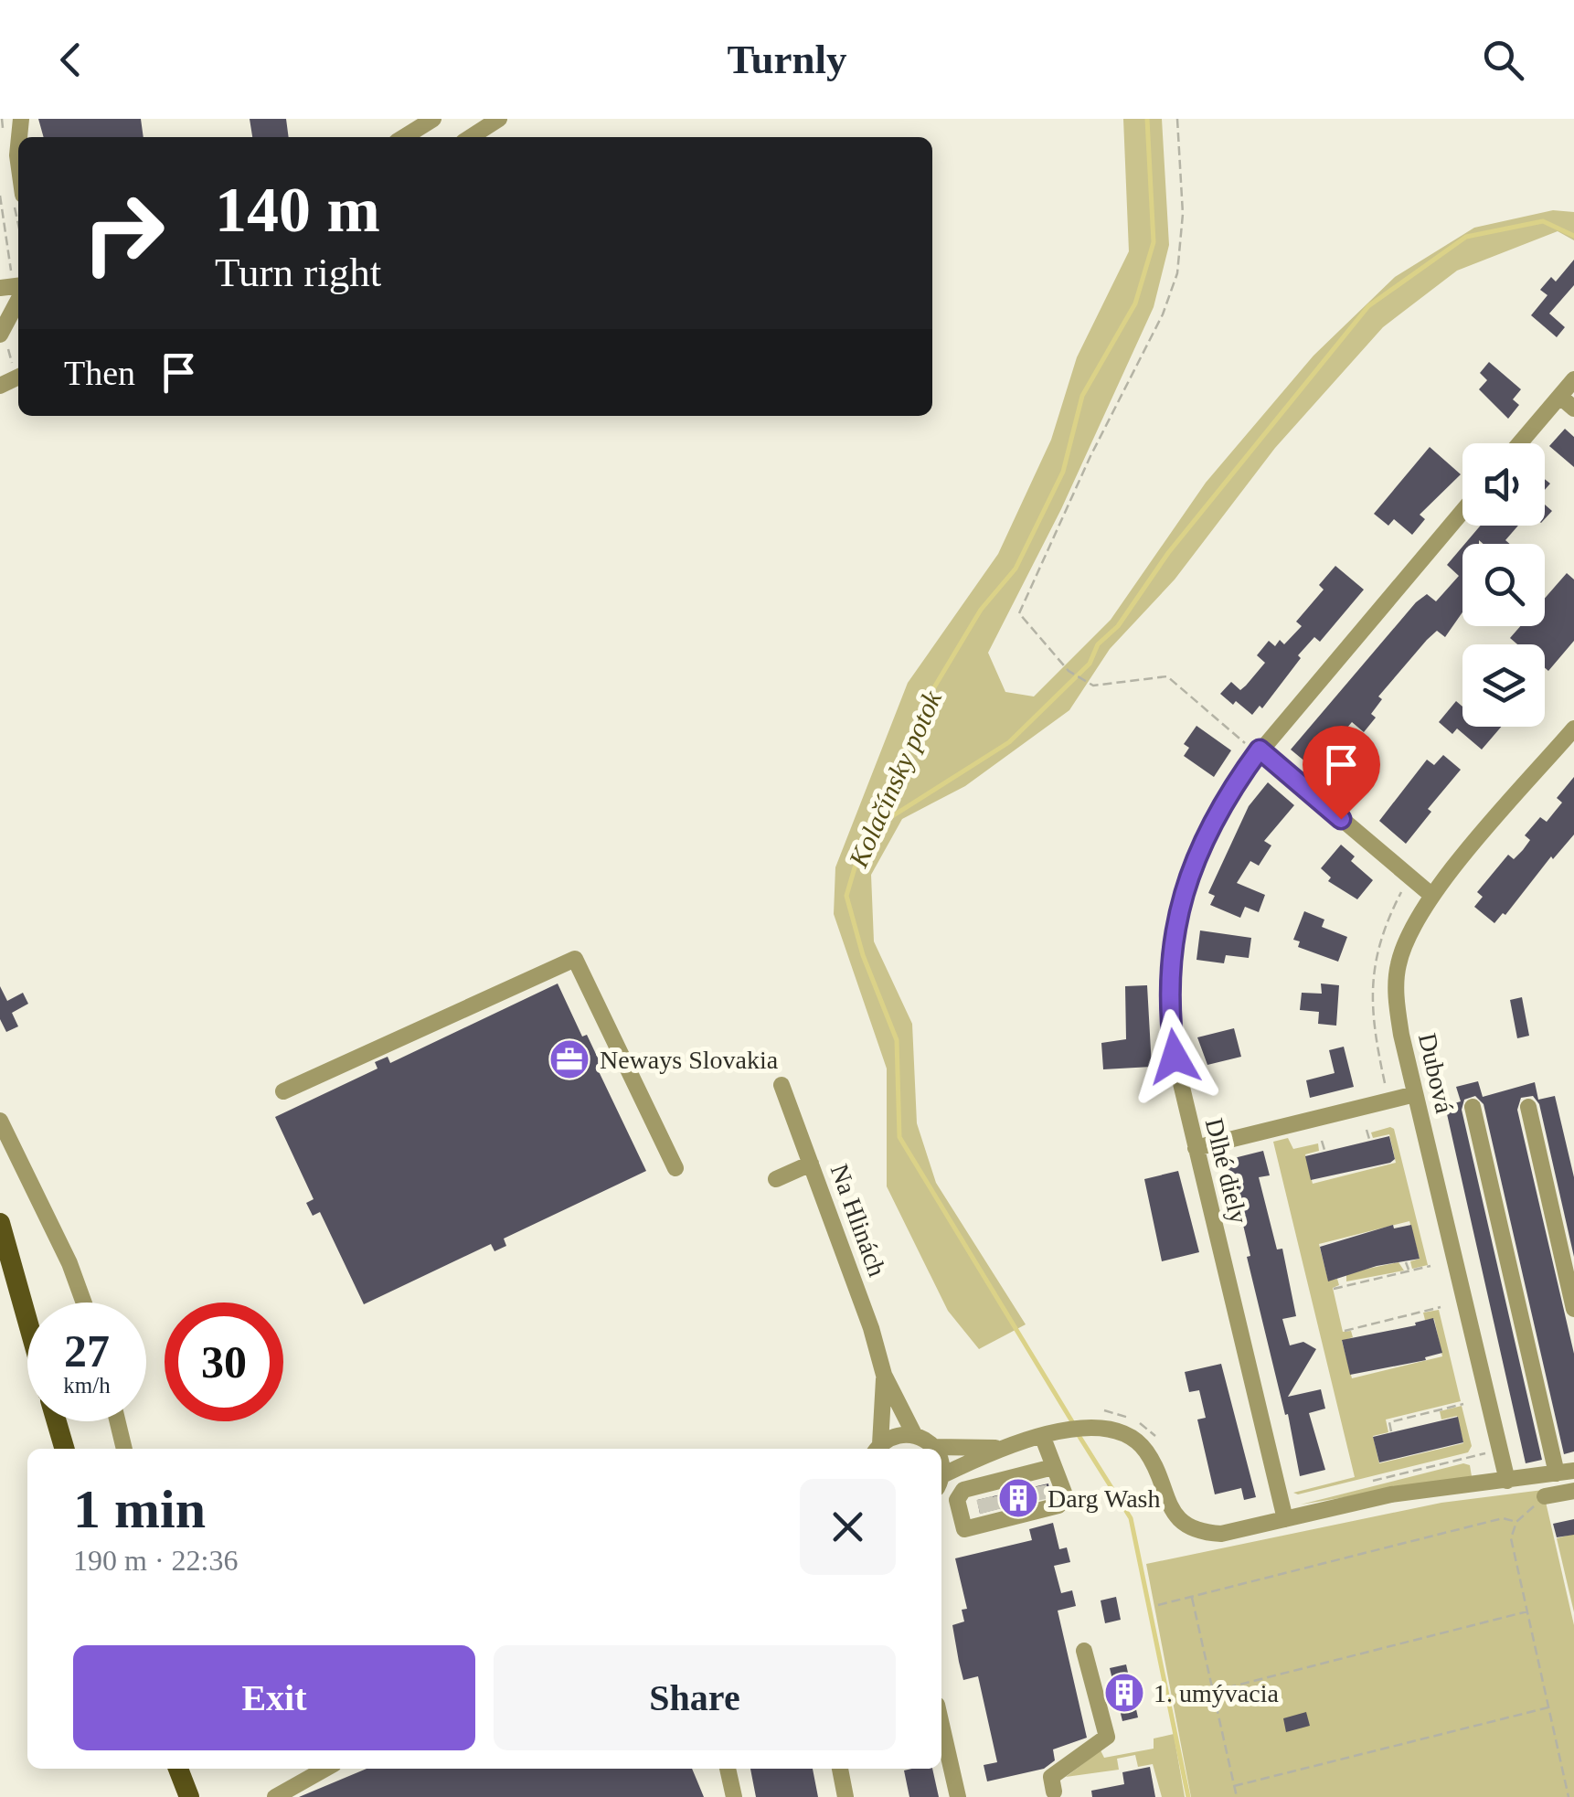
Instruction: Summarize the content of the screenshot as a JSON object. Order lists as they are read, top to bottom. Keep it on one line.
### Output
{"streets":{"street":["Dubová","Dlhé diely","Na Hlinách"]},"water":["Kolačínsky potok"],"places":{"office":["Neways Slovakia"],"building":["Darg Wash","1. umývacia"]},"page":{"header":"Turnly","turn":["140 m","Turn right"],"then":"Then","speed":"27 km/h","limit":"30","heading":["1 min","190 m · 22:36"],"buttons":["Exit","Share"]}}
